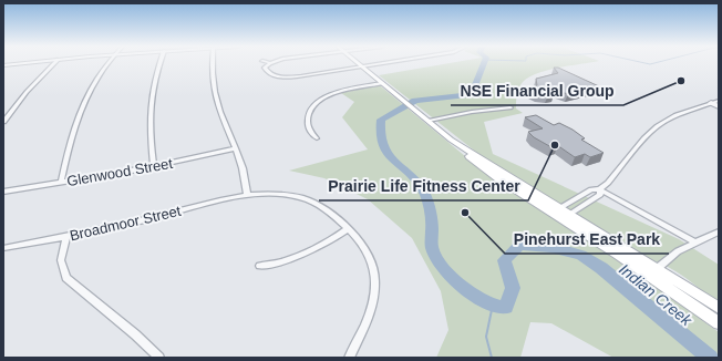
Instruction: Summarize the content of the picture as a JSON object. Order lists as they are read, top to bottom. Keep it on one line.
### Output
{"streets":{"street":["Glenwood Street","Broadmoor Street"]},"water":["Indian Creek"],"places":["NSE Financial Group","Prairie Life Fitness Center","Pinehurst East Park"]}
